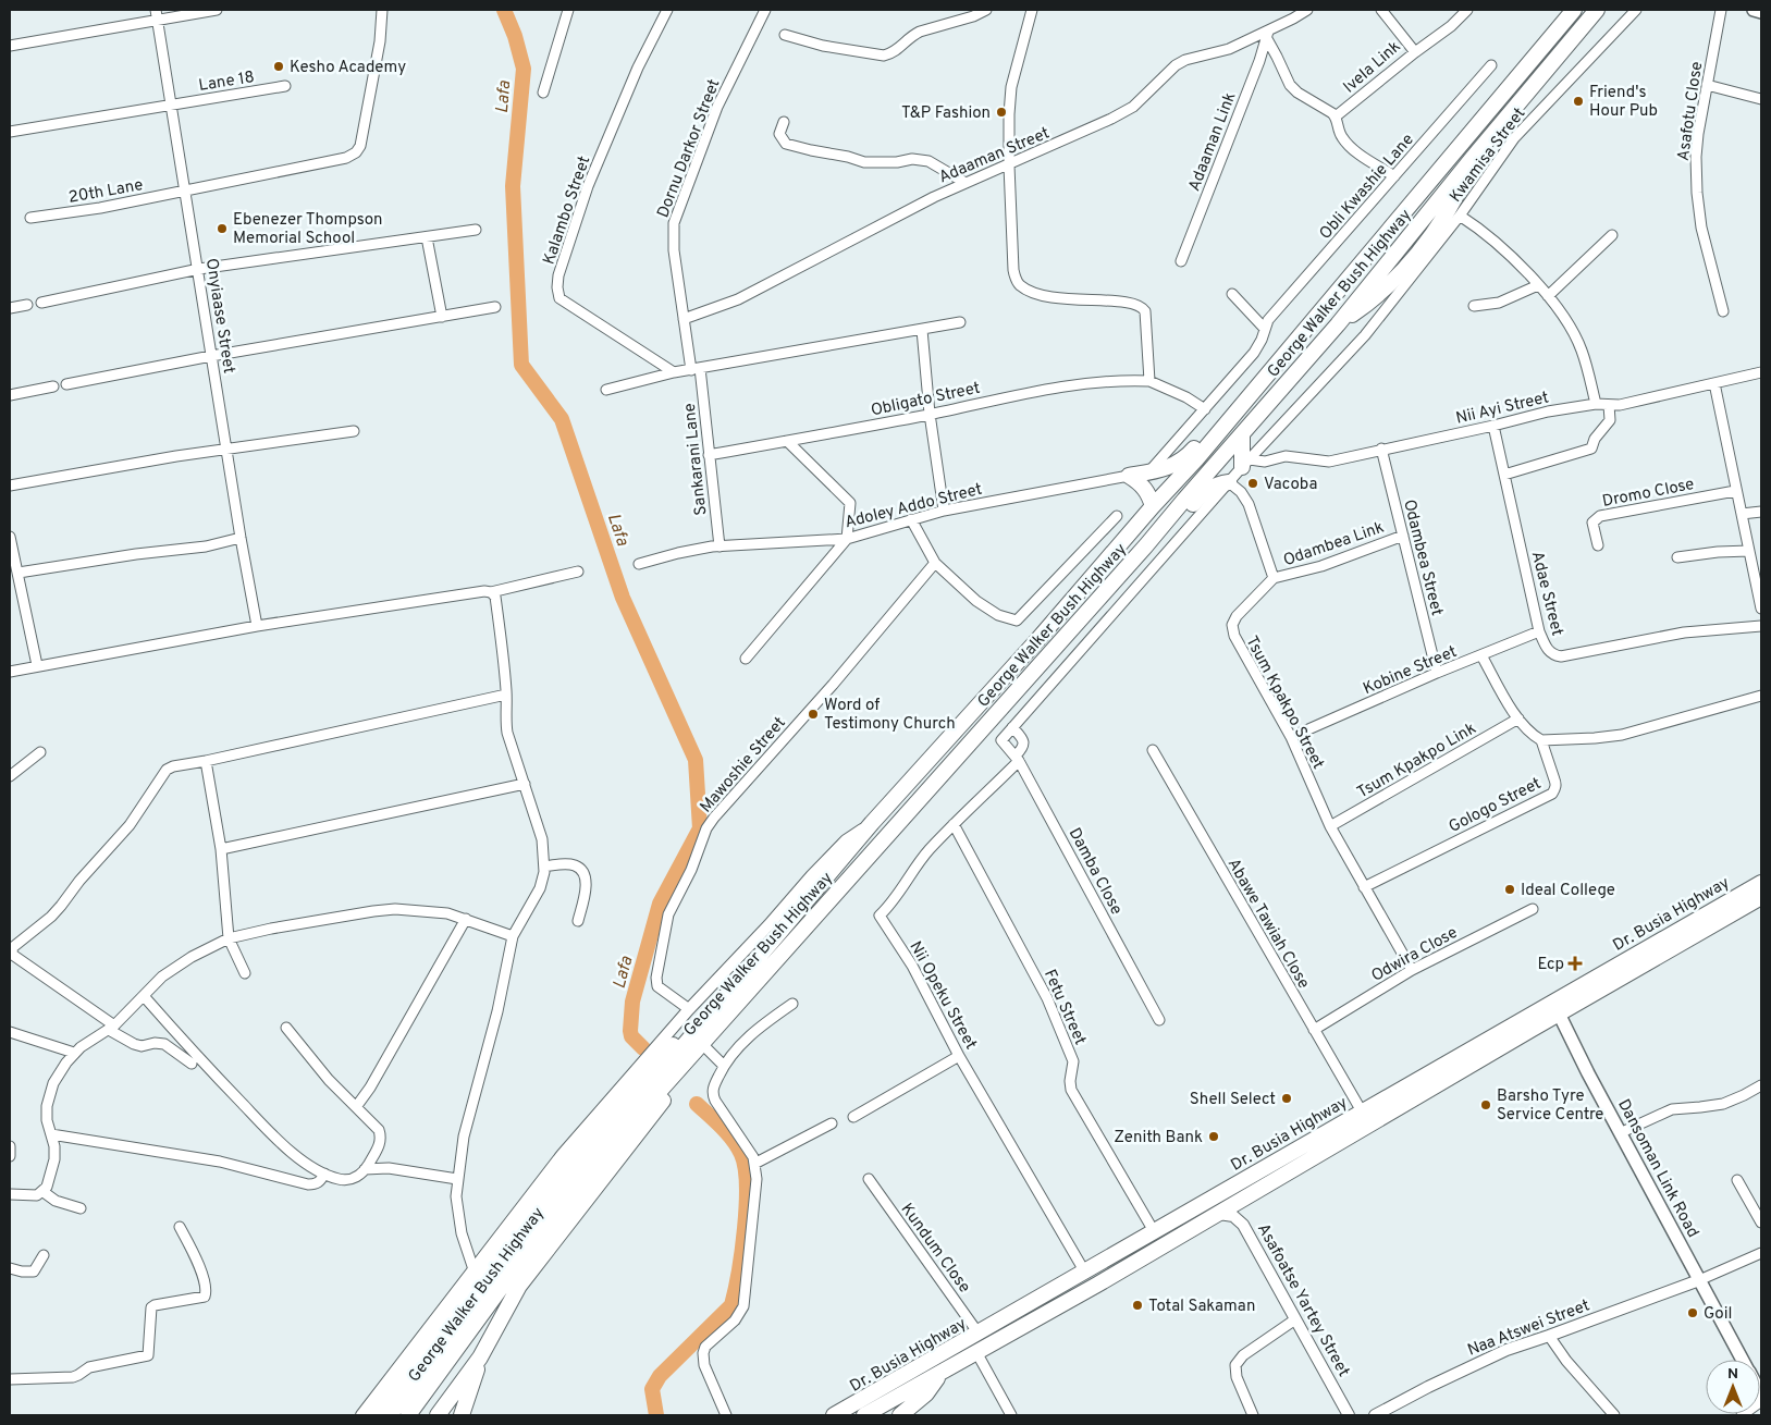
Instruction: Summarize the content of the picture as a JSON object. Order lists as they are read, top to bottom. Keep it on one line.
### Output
{"streets":{"highway":["George Walker Bush Highway","Dr. Busia Highway"],"main road":["Dansoman Link Road"],"street":["Ivela Link","Lane 18","Asafotu Close","Adaaman Link","Dornu Darkor Street","Adaaman Street","Kwamisa Street","Obli Kwashie Lane","20th Lane","Kalambo Street","Onyiaase Street","Obligato Street","Nii Ayi Street","Sankarani Lane","Dromo Close","Adoley Addo Street","Odambea Link","Odambea Street","Adae Street","Kobine Street","Tsum Kpakpo Street","Tsum Kpakpo Link","Mawoshie Street","Gologo Street","Damba Close","Abawe Tawiah Close","Odwira Close","Nii Opeku Street","Fetu Street","Kundum Close","Asafoatse Yartey Street","Naa Atswei Street"]},"crossings":[["Lane 18","Onyiaase Street"],["Adaaman Link","Adaaman Street"],["Dornu Darkor Street","Adaaman Street"],["Dornu Darkor Street","Sankarani Lane"],["Kwamisa Street","Nii Ayi Street"],["20th Lane","Onyiaase Street"],["George Walker Bush Highway","Mawoshie Street"],["Obligato Street","Sankarani Lane"],["Nii Ayi Street","Odambea Street"],["Nii Ayi Street","Adae Street"],["Sankarani Lane","Adoley Addo Street"],["Odambea Link","Odambea Street"],["Odambea Link","Tsum Kpakpo Street"],["Odambea Street","Kobine Street"],["Adae Street","Kobine Street"],["Kobine Street","Tsum Kpakpo Street"],["Kobine Street","Gologo Street"],["Tsum Kpakpo Street","Tsum Kpakpo Link"],["Tsum Kpakpo Street","Gologo Street"],["Tsum Kpakpo Street","Odwira Close"],["Tsum Kpakpo Link","Gologo Street"],["Damba Close","Nii Opeku Street"],["Dr. Busia Highway","Abawe Tawiah Close"],["Dr. Busia Highway","Nii Opeku Street"],["Dr. Busia Highway","Fetu Street"],["Dr. Busia Highway","Dansoman Link Road"],["Dr. Busia Highway","Kundum Close"],["Dr. Busia Highway","Asafoatse Yartey Street"],["Abawe Tawiah Close","Odwira Close"],["Nii Opeku Street","Fetu Street"],["Dansoman Link Road","Naa Atswei Street"]],"water":["Lafa"],"places":{"other":["Kesho Academy","Friend's Hour Pub","T&P Fashion","Ebenezer Thompson Memorial School","Vacoba","Word of Testimony Church","Ideal College","Shell Select","Barsho Tyre Service Centre","Zenith Bank","Total Sakaman","Goil"],"health":["Ecp"]},"north":"top"}
